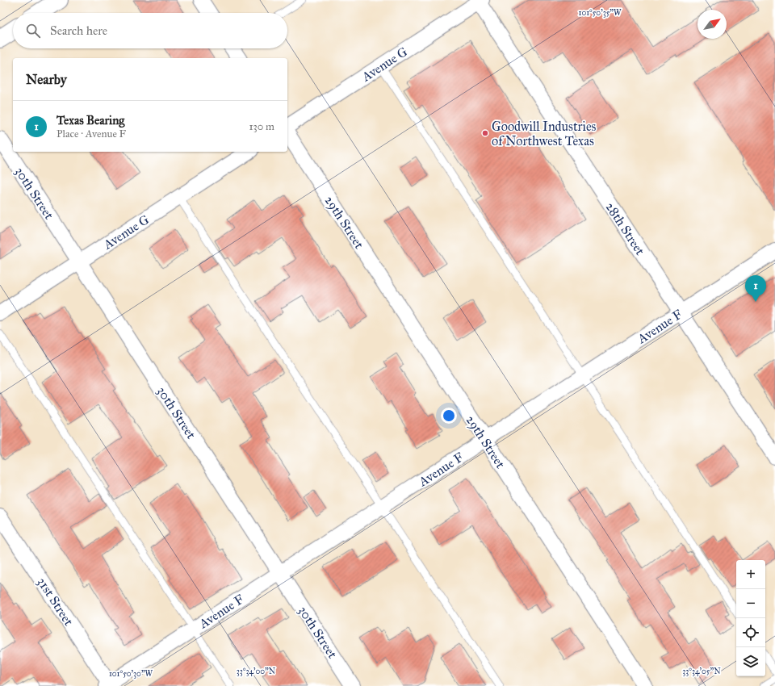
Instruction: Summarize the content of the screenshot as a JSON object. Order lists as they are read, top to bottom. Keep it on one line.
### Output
{"streets":{"street":["Avenue G","30th Street","29th Street","28th Street","Avenue F","31st Street"]},"crossings":[["Avenue G","30th Street"],["Avenue G","28th Street"],["30th Street","Avenue F"],["29th Street","Avenue F"],["28th Street","Avenue F"],["Avenue F","31st Street"]],"places":["Goodwill Industries of Northwest Texas"],"north":"top right","page":{"search":"Search here","heading":"Nearby","list":[{"mark":"1","name":"Texas Bearing","note":"Place · Avenue F","value":"130 m"}],"pins":"1","map_buttons":["+","−"]},"coordinates":["101°50'35\"W","33°34'00\"N","33°34'05\"N","101°50'30\"W"]}
